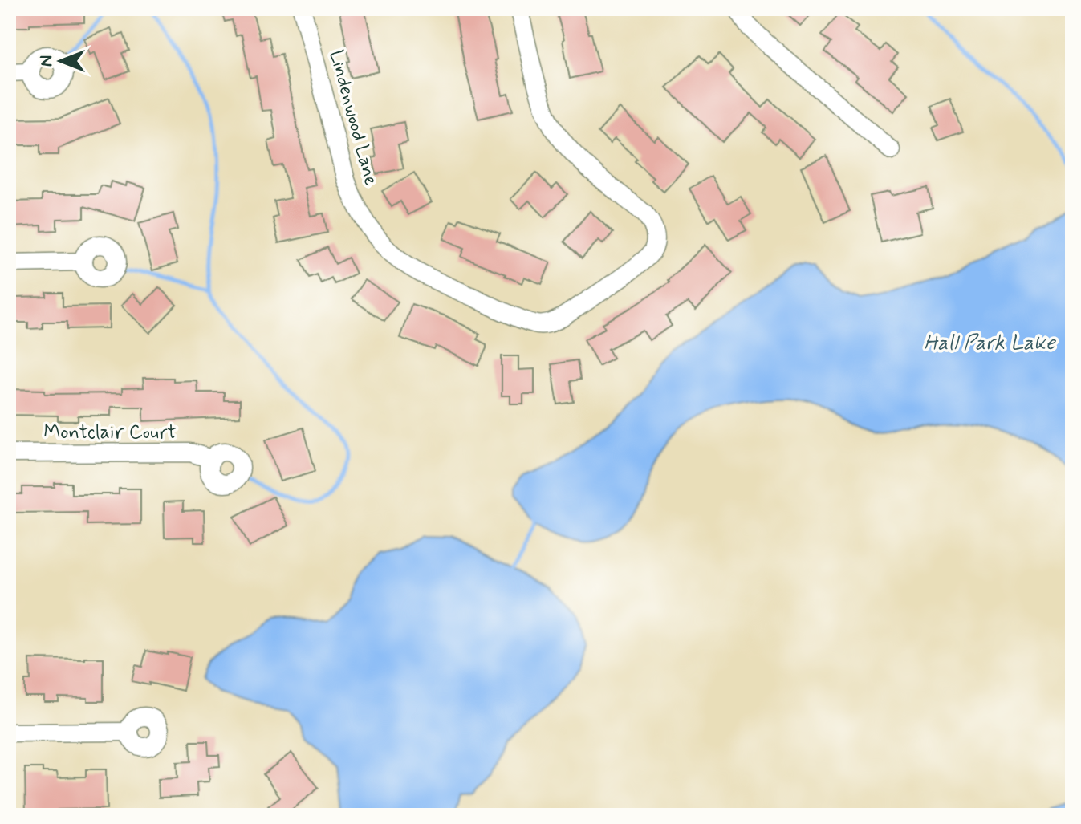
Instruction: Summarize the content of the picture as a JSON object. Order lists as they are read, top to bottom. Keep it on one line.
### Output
{"streets":{"street":["Lindenwood Lane","Montclair Court"]},"water":["Hall Park Lake"],"north":"left"}
